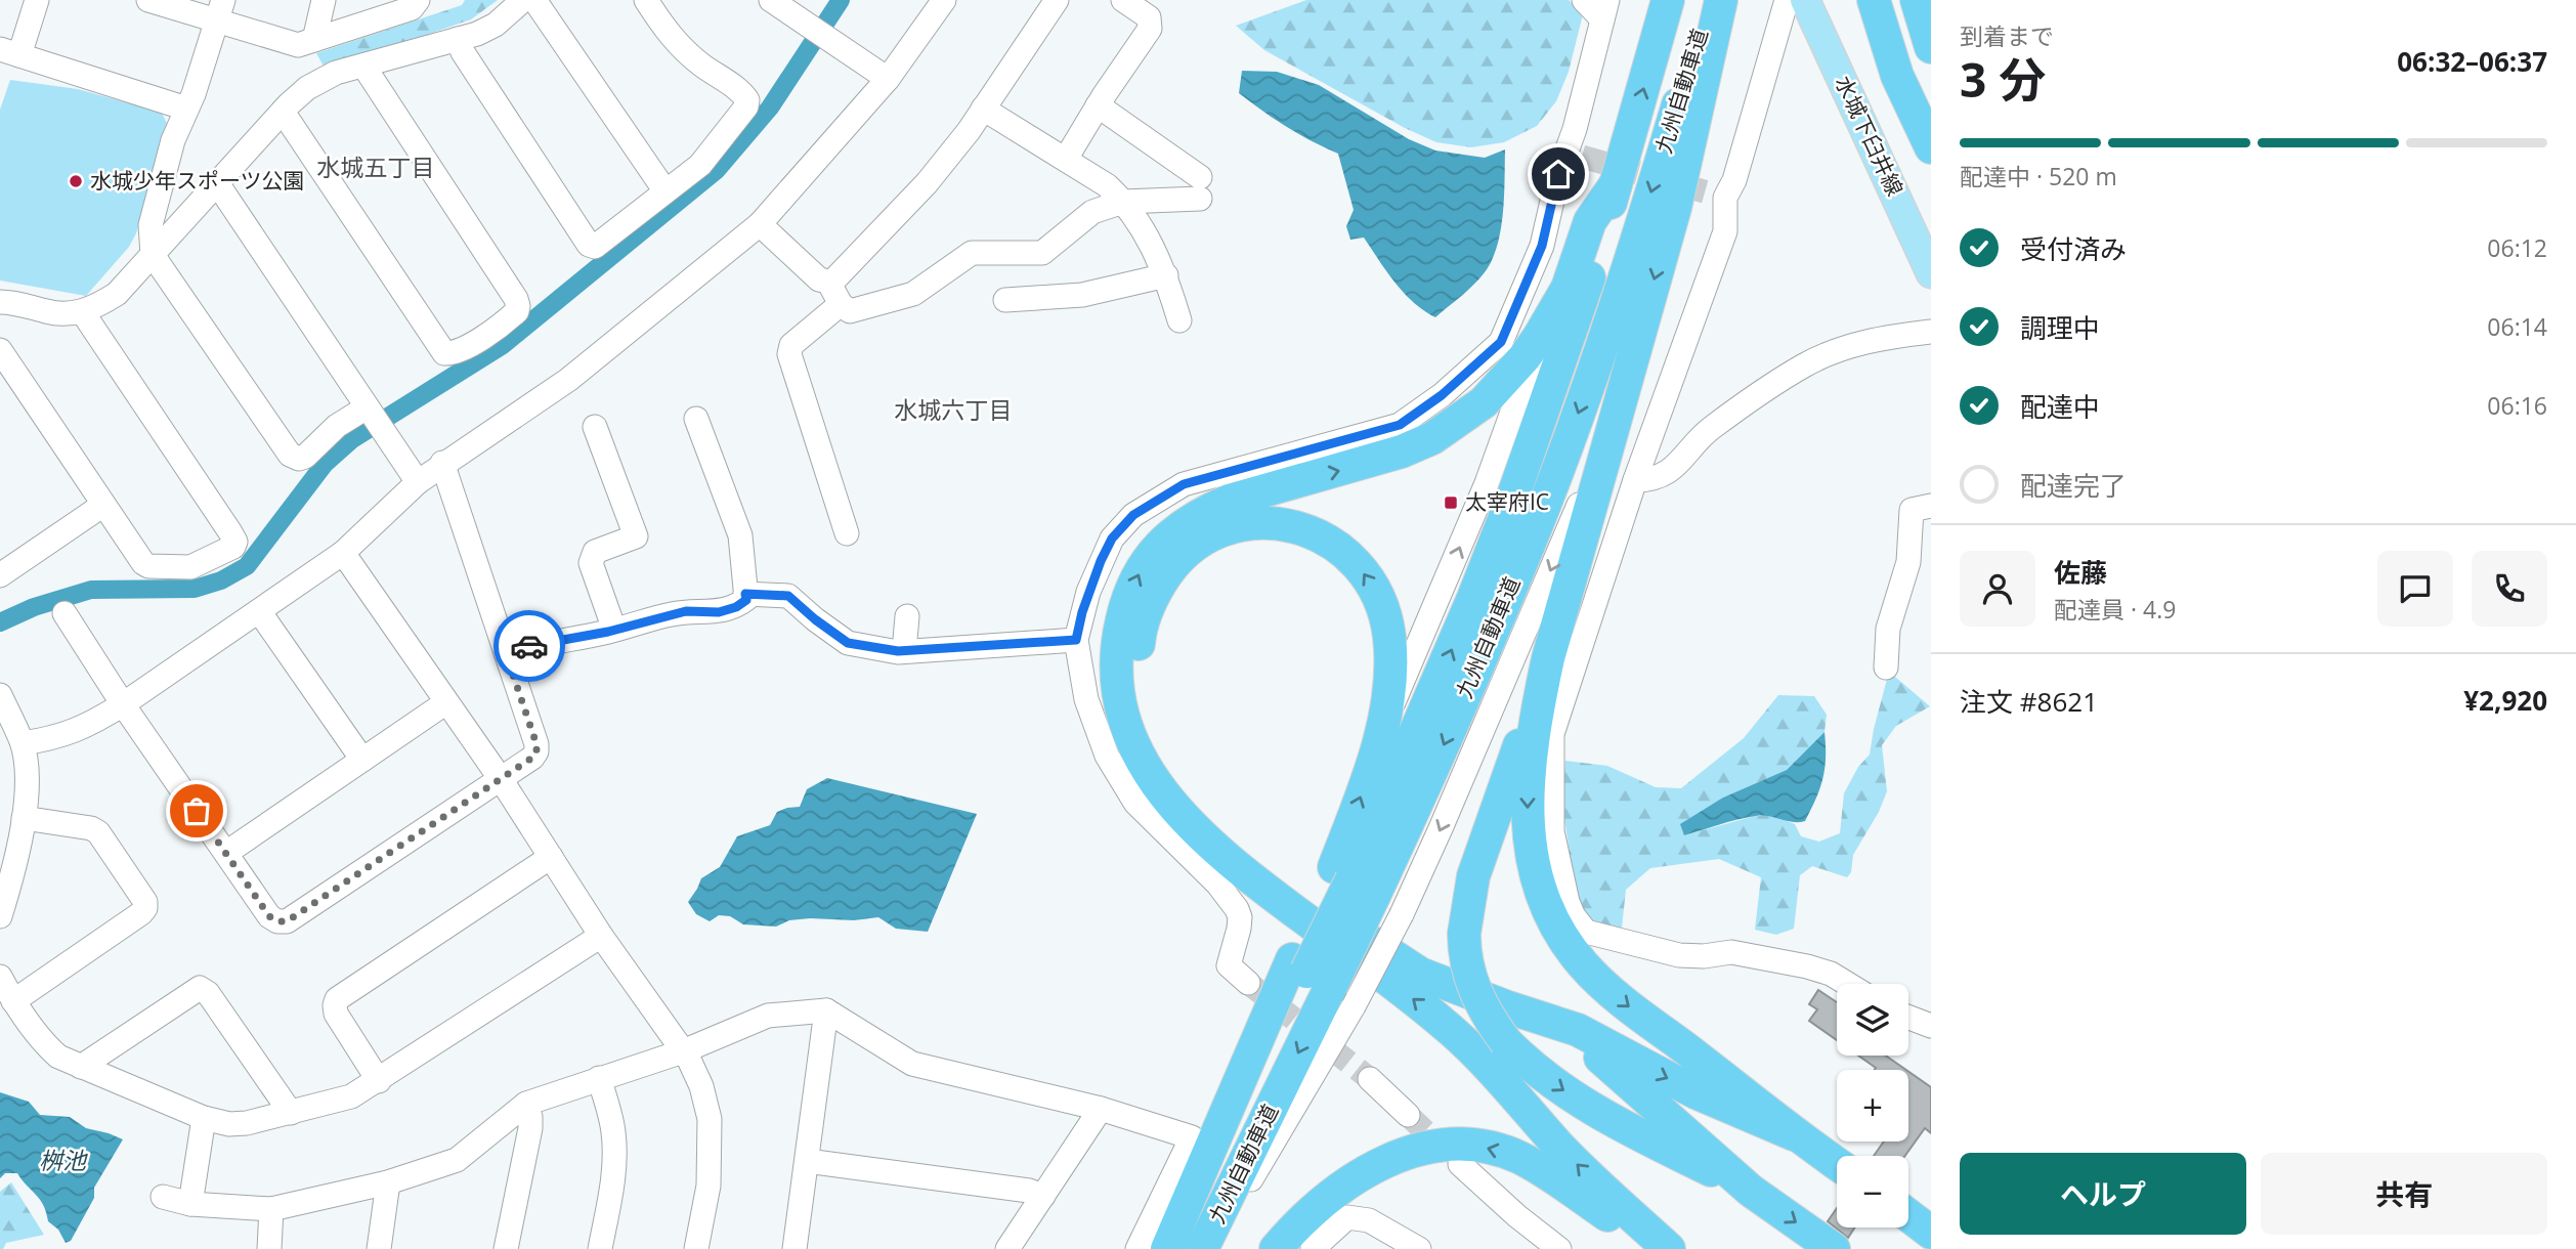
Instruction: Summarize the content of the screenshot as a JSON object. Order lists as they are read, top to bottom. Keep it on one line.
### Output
{"streets":{"highway":["九州自動車道"],"main road":["水城下臼井線"]},"districts":["水城五丁目","水城六丁目"],"water":["桝池"],"places":{"other":["水城少年スポーツ公園"],"transit":["太宰府IC"]},"page":{"heading":["3 分","到着まで","06:32–06:37"],"panel":["佐藤","配達員 · 4.9","注文 #8621","¥2,920"],"bar":"配達中 · 520 m","list":[["受付済み","06:12"],["調理中","06:14"],["配達中","06:16"],"配達完了"],"map_buttons":["+","−"],"buttons":["ヘルプ","共有"]}}
